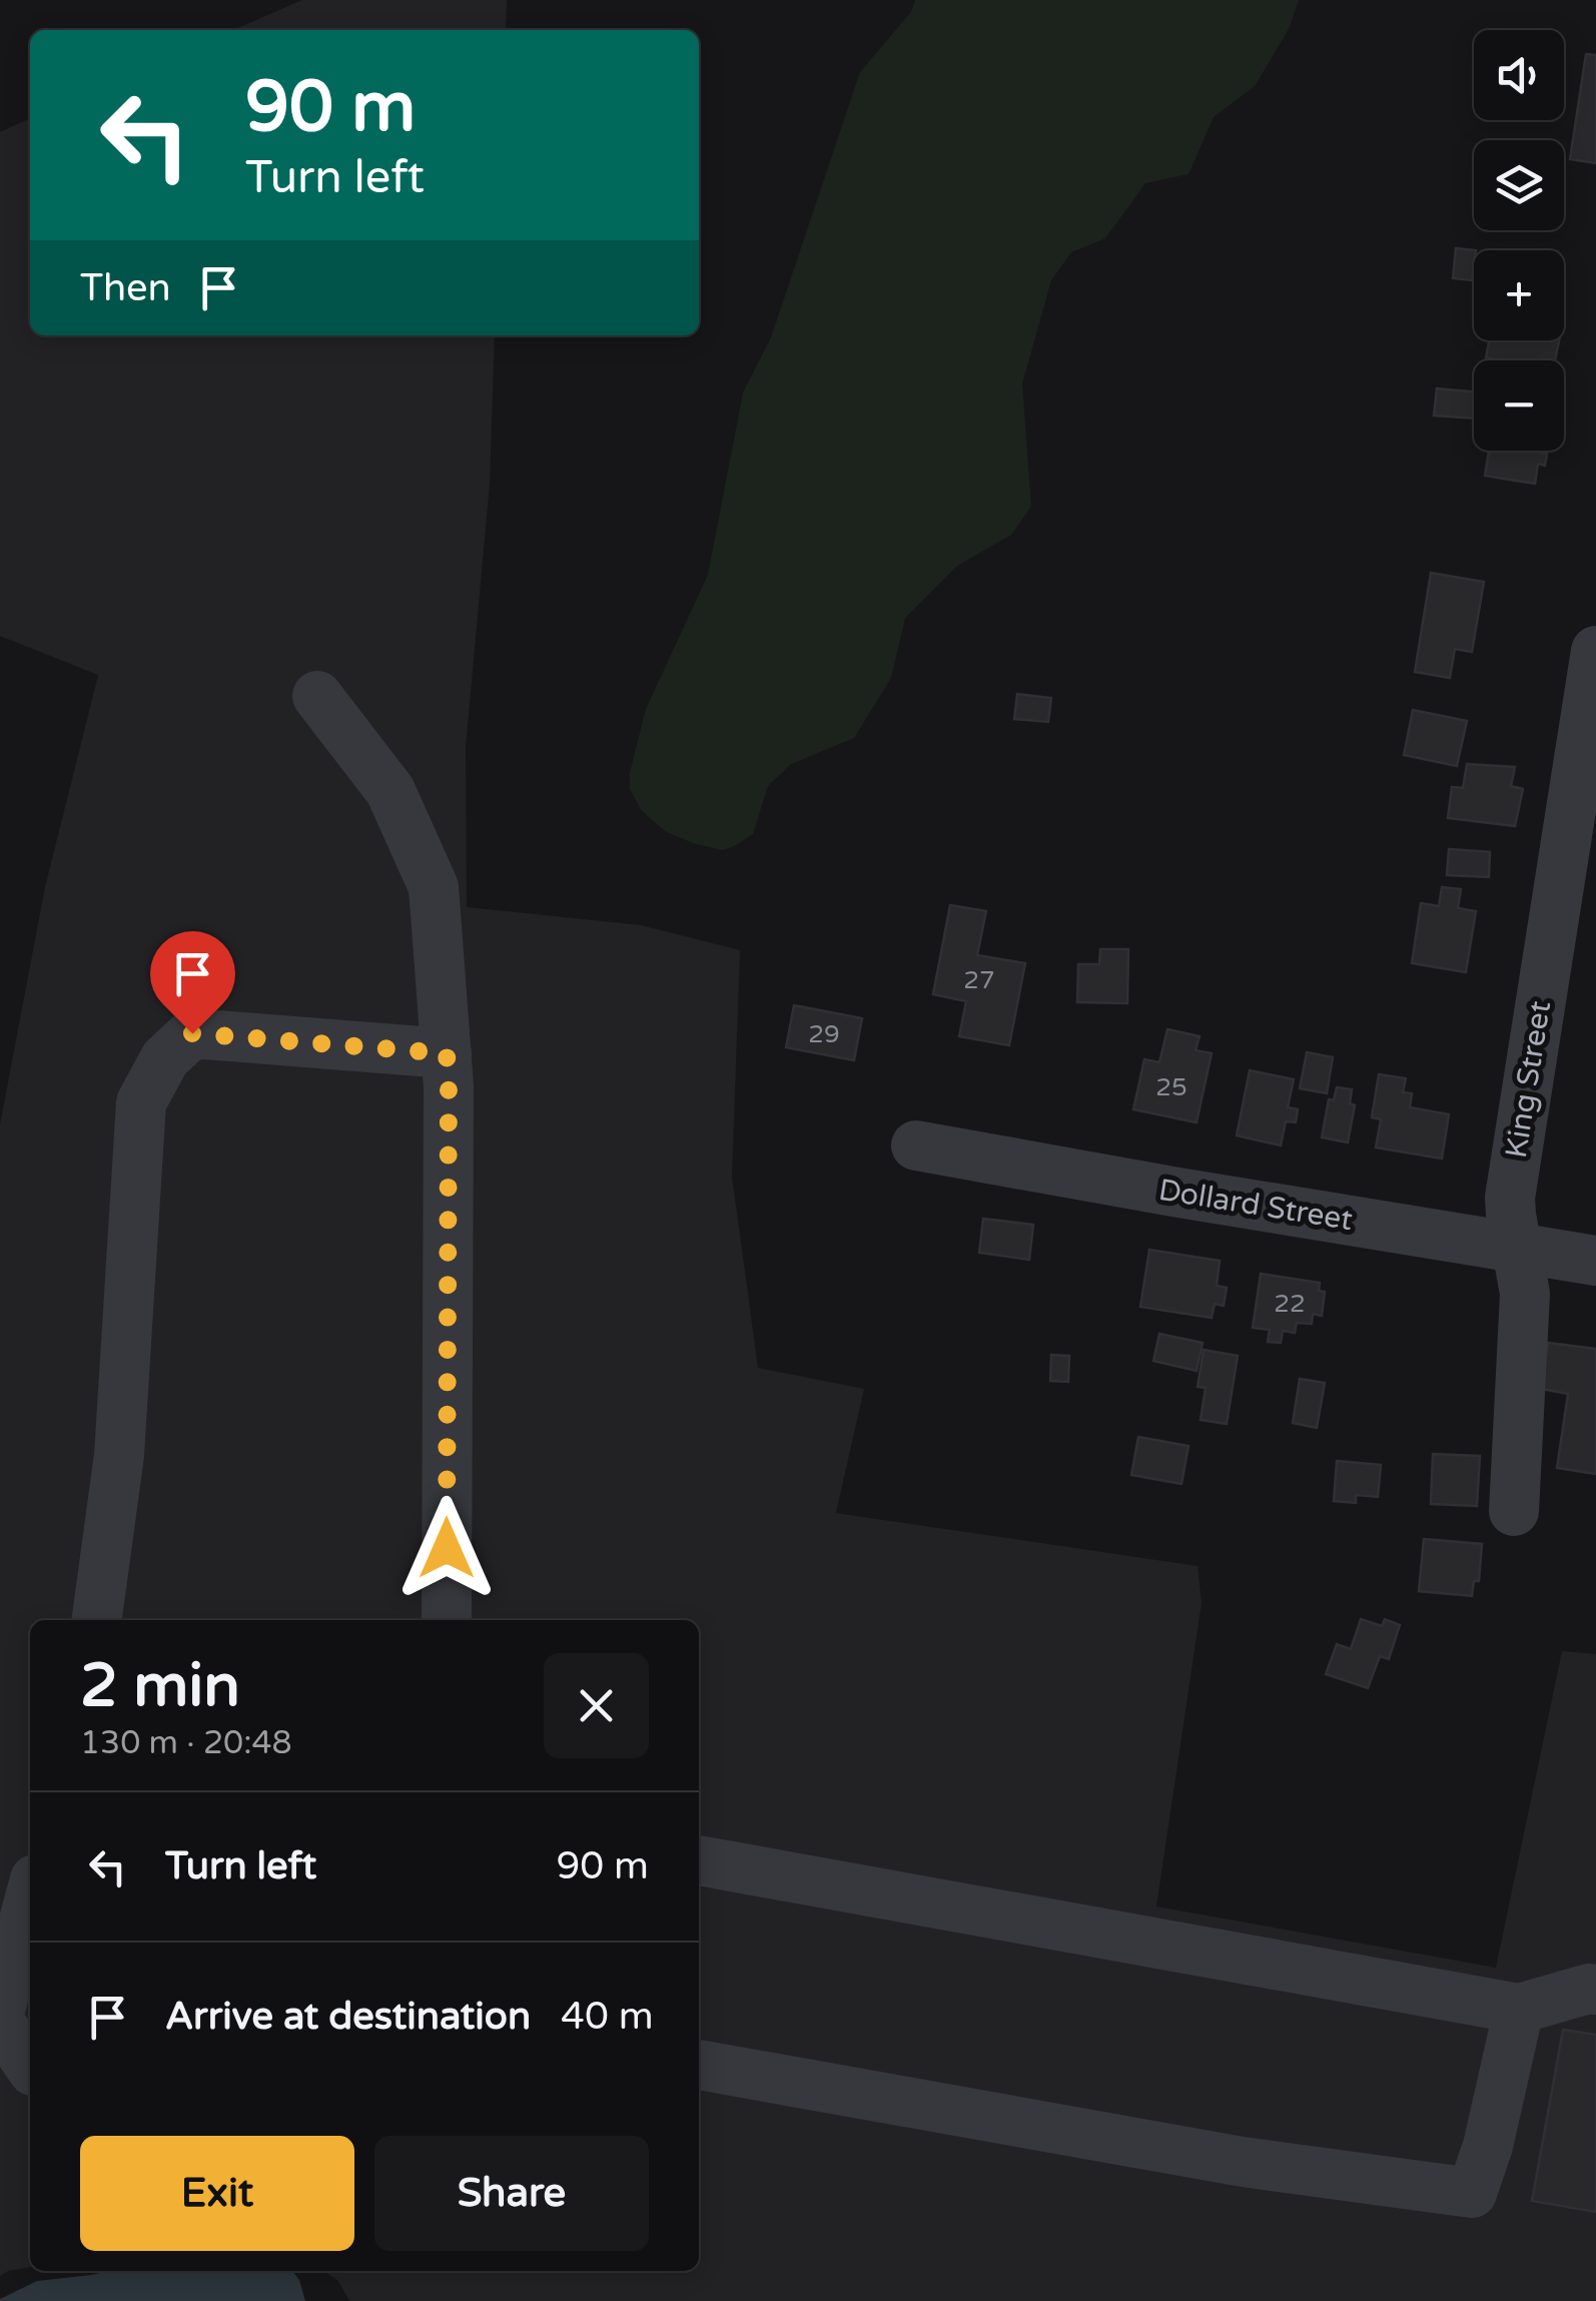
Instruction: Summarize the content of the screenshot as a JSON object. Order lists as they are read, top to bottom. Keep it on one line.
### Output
{"streets":{"street":["King Street","Dollard Street"]},"crossings":[["King Street","Dollard Street"]],"house_numbers":["27","29","25","22"],"page":{"map_buttons":["+","−"],"turn":["90 m","Turn left"],"then":"Then","heading":["2 min","130 m · 20:48"],"list":[{"name":"Turn left","value":"90 m"},{"name":"Arrive at destination","value":"40 m"}],"buttons":["Exit","Share"]}}
